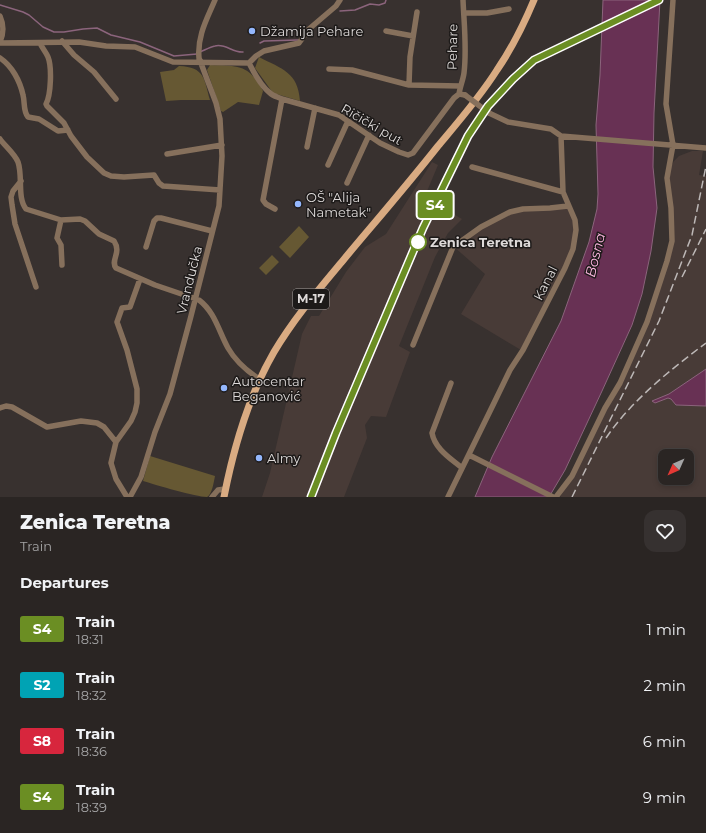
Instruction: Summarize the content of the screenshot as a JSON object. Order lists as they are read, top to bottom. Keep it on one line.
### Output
{"streets":{"main road":["M-17"],"street":["Pehare","Ričički put","Vrandučka","Kanal"]},"crossings":[["Pehare","Ričički put"]],"water":["Bosna"],"places":["Džamija Pehare","OŠ \"Alija Nametak\"","Zenica Teretna","Autocentar Beganović","Almy"],"north":"bottom left","page":{"on_map":"S4","heading":[["Zenica Teretna","Train"],"Departures"],"list":[{"mark":"S4","name":"Train","note":"18:31","value":"1 min"},{"mark":"S2","name":"Train","note":"18:32","value":"2 min"},{"mark":"S8","name":"Train","note":"18:36","value":"6 min"},{"mark":"S4","name":"Train","note":"18:39","value":"9 min"}]}}
